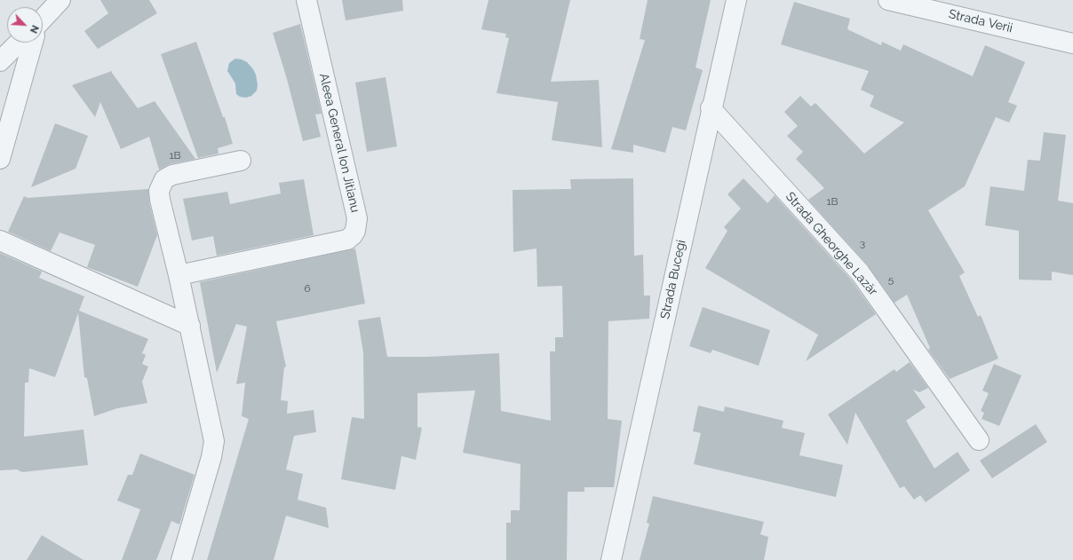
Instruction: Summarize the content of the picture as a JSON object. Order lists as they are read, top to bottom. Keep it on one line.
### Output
{"streets":{"street":["Strada Verii","Aleea General Ion Jitianu","Strada Gheorghe Lazăr","Strada Bucegi"]},"crossings":[["Strada Gheorghe Lazăr","Strada Bucegi"]],"house_numbers":["1B","1B","3","5","6"],"north":"bottom right"}
